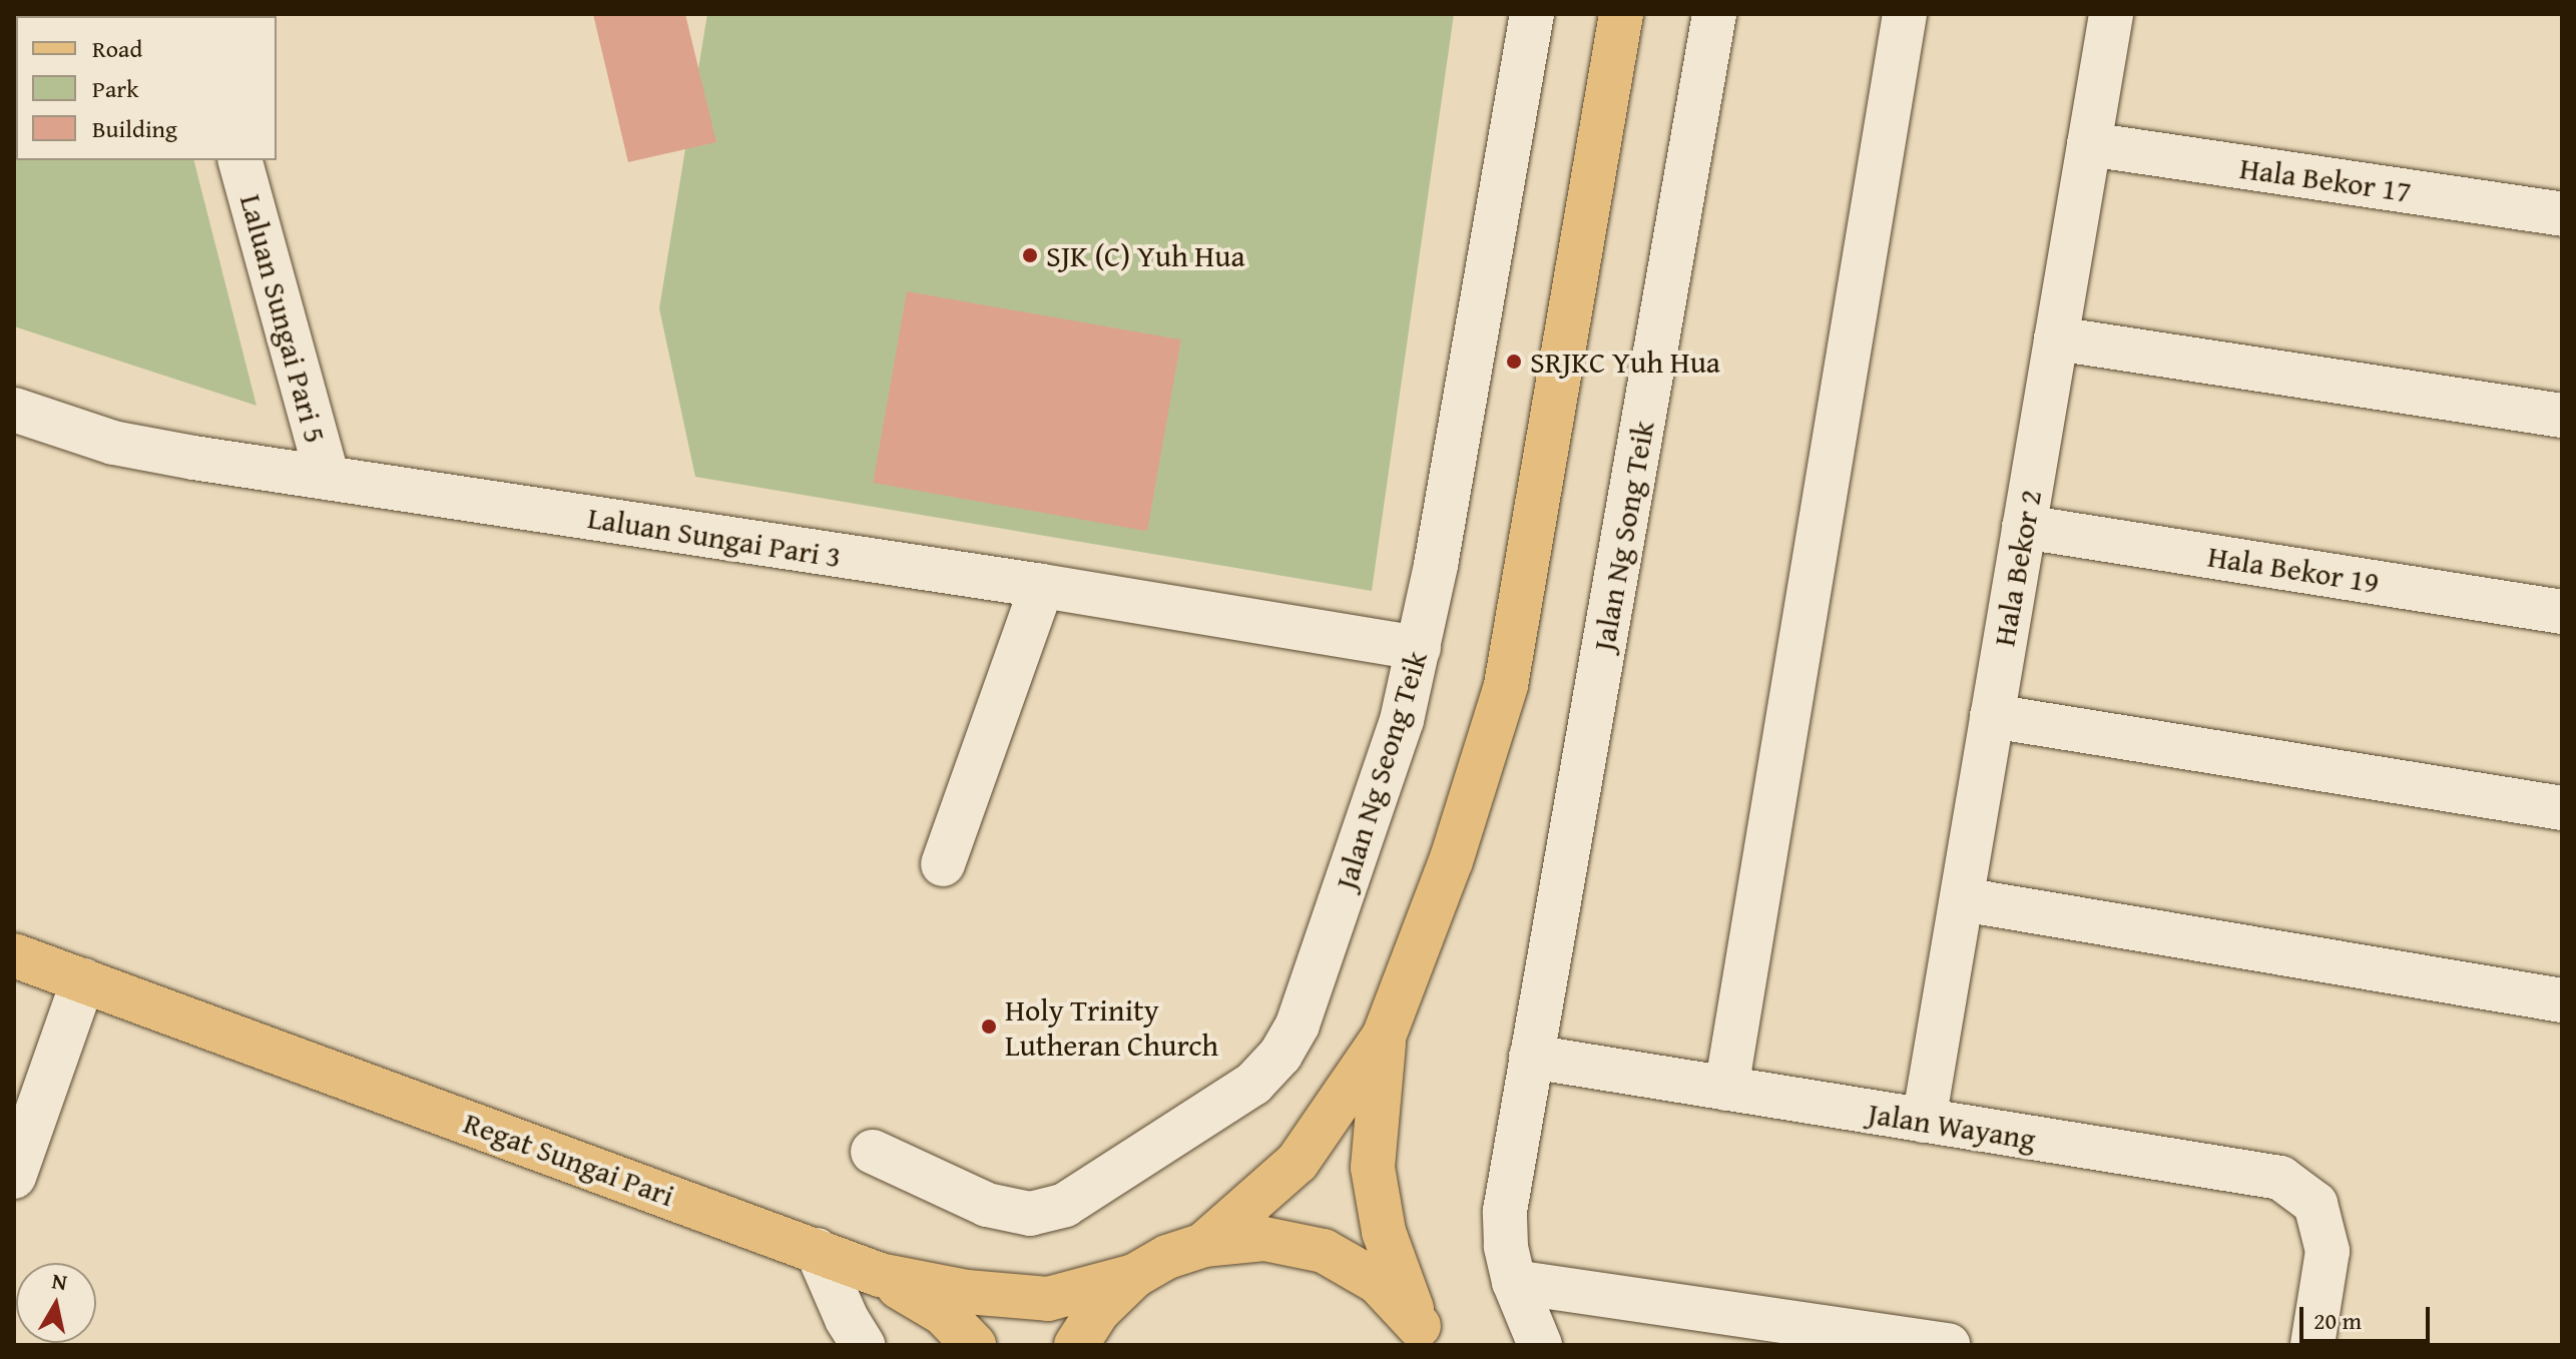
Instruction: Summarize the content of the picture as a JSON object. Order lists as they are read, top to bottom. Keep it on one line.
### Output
{"streets":{"main road":["Regat Sungai Pari"],"street":["Hala Bekor 17","Laluan Sungai Pari 5","Jalan Ng Song Teik","Laluan Sungai Pari 3","Hala Bekor 2","Hala Bekor 19","Jalan Ng Seong Teik","Jalan Wayang"]},"crossings":[["Hala Bekor 17","Hala Bekor 2"],["Laluan Sungai Pari 5","Laluan Sungai Pari 3"],["Jalan Ng Song Teik","Jalan Wayang"],["Laluan Sungai Pari 3","Jalan Ng Seong Teik"],["Hala Bekor 2","Hala Bekor 19"],["Hala Bekor 2","Jalan Wayang"]],"places":["SJK (C) Yuh Hua","SRJKC Yuh Hua","Holy Trinity Lutheran Church"],"legend":["Road","Park","Building"],"scale_bar":"20 m","north":"top"}
